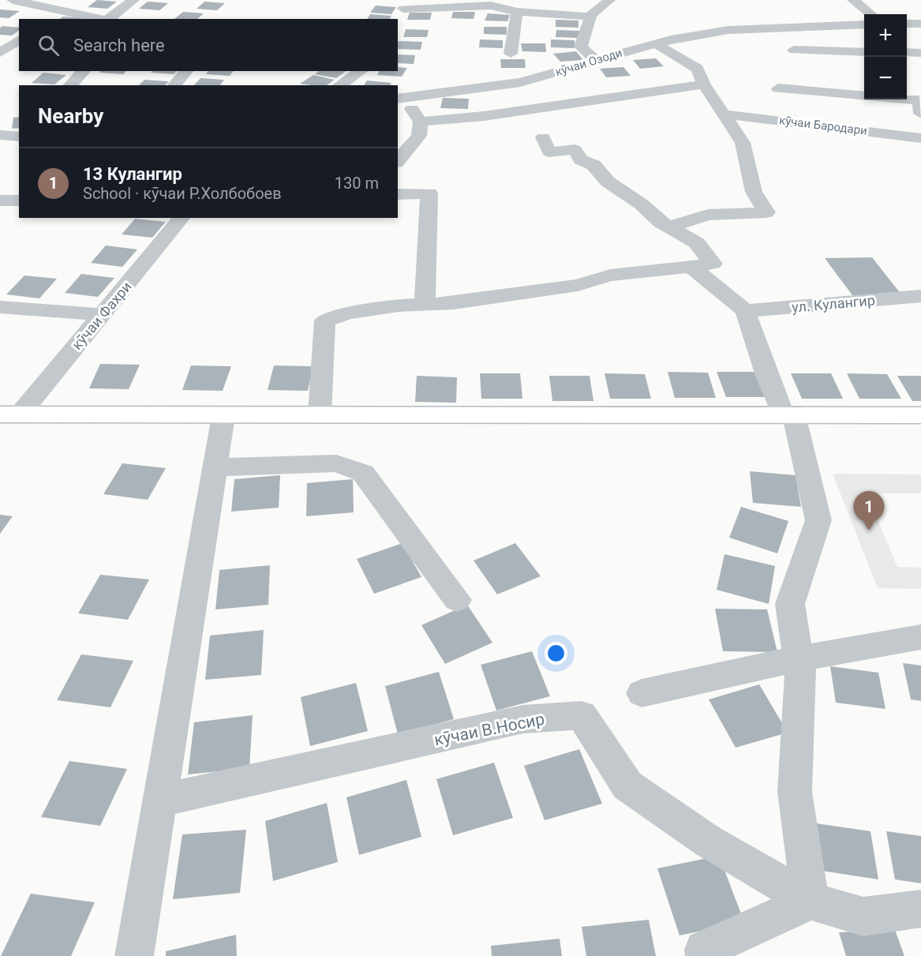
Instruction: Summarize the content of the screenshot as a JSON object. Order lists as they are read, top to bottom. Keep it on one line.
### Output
{"streets":{"street":["кӯчаи Озоди","кӯчаи Бародари","ул. Кулангир","кӯчаи Фахри","кӯчаи В.Носир"]},"page":{"map_buttons":["+","−"],"search":"Search here","heading":"Nearby","list":[{"mark":"1","name":"13 Кулангир","note":"School · кӯчаи Р.Холбобоев","value":"130 m"}],"pins":"1"}}
